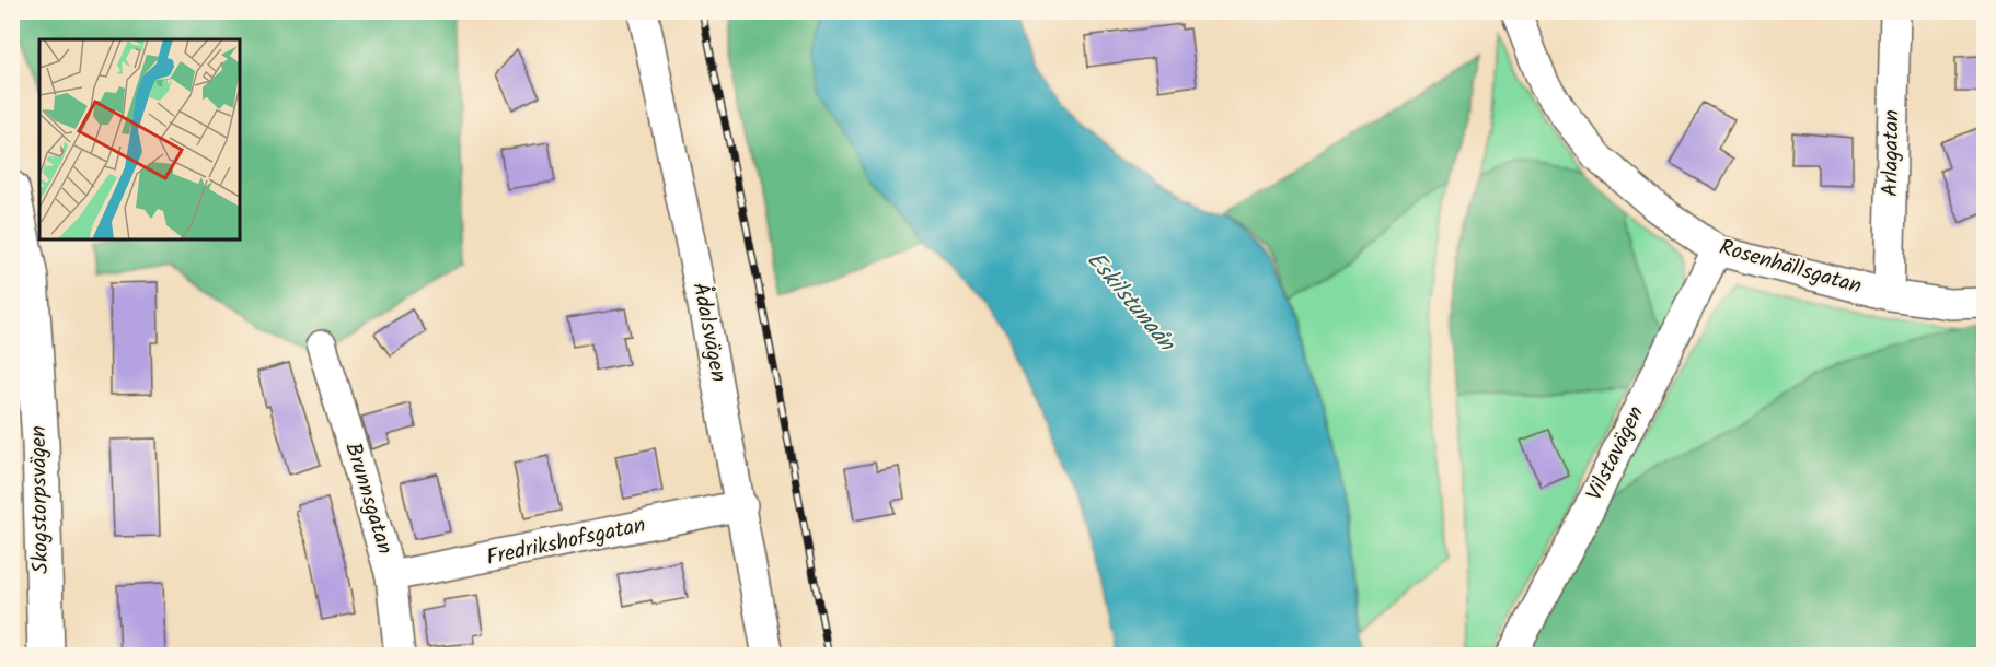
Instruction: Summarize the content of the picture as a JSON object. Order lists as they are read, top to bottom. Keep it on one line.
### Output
{"streets":{"main road":["Skogstorpsvägen"],"street":["Arlagatan","Rosenhällsgatan","Ådalsvägen","Vilstavägen","Brunnsgatan","Fredrikshofsgatan"]},"crossings":[["Arlagatan","Rosenhällsgatan"],["Rosenhällsgatan","Vilstavägen"],["Ådalsvägen","Fredrikshofsgatan"],["Brunnsgatan","Fredrikshofsgatan"]],"water":["Eskilstunaån"]}
